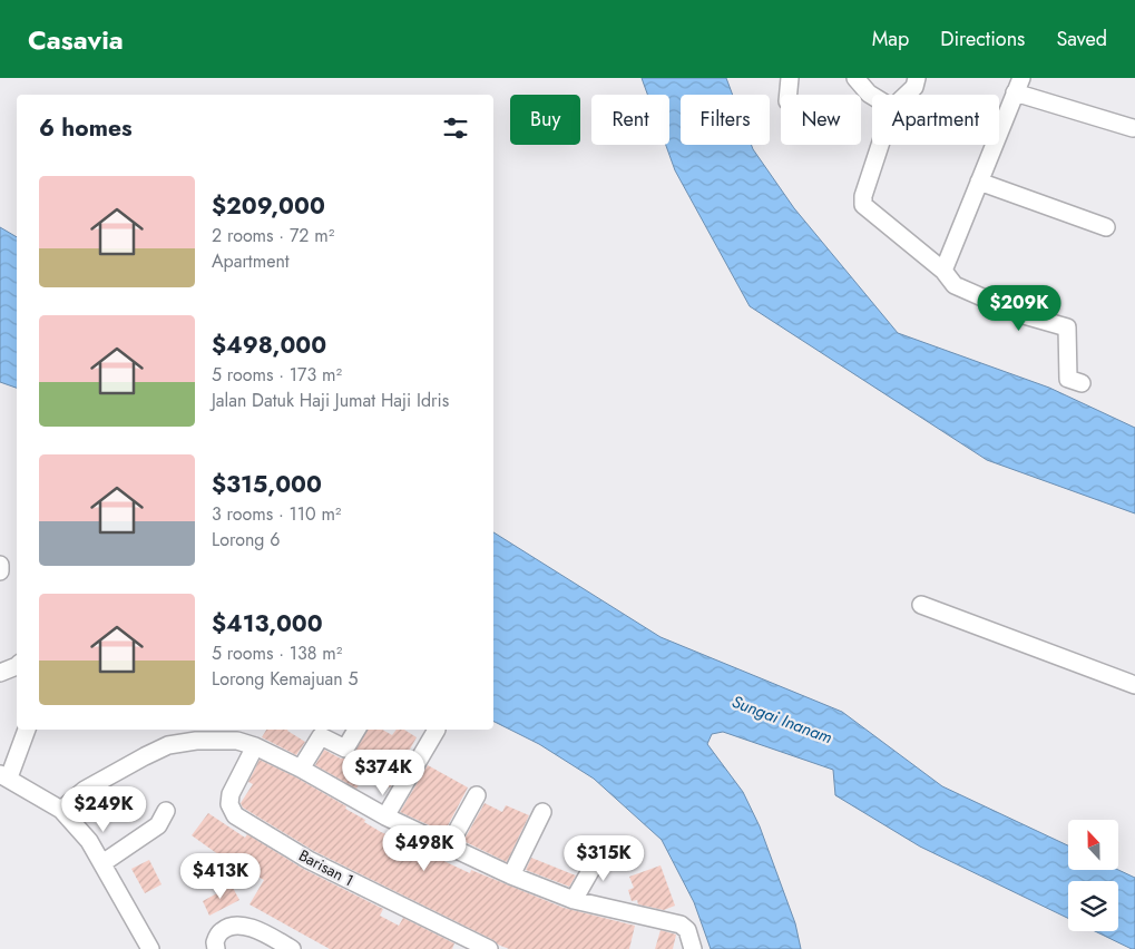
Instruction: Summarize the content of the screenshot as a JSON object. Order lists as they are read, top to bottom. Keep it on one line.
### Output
{"streets":{"street":["Barisan 1"]},"water":["Sungai Inanam"],"north":"top","page":{"header":"Casavia","nav":["Map","Directions","Saved"],"chip":["Buy","Rent","Filters","New","Apartment"],"heading":"6 homes","list":[{"name":"$209,000","note":"2 rooms · 72 m² · Apartment"},{"name":"$498,000","note":"5 rooms · 173 m² · Jalan Datuk Haji Jumat Haji Idris"},{"name":"$315,000","note":"3 rooms · 110 m² · Lorong 6"},{"name":"$413,000","note":"5 rooms · 138 m² · Lorong Kemajuan 5"}],"price":["$209K","$374K","$249K","$498K","$315K","$413K"]}}
